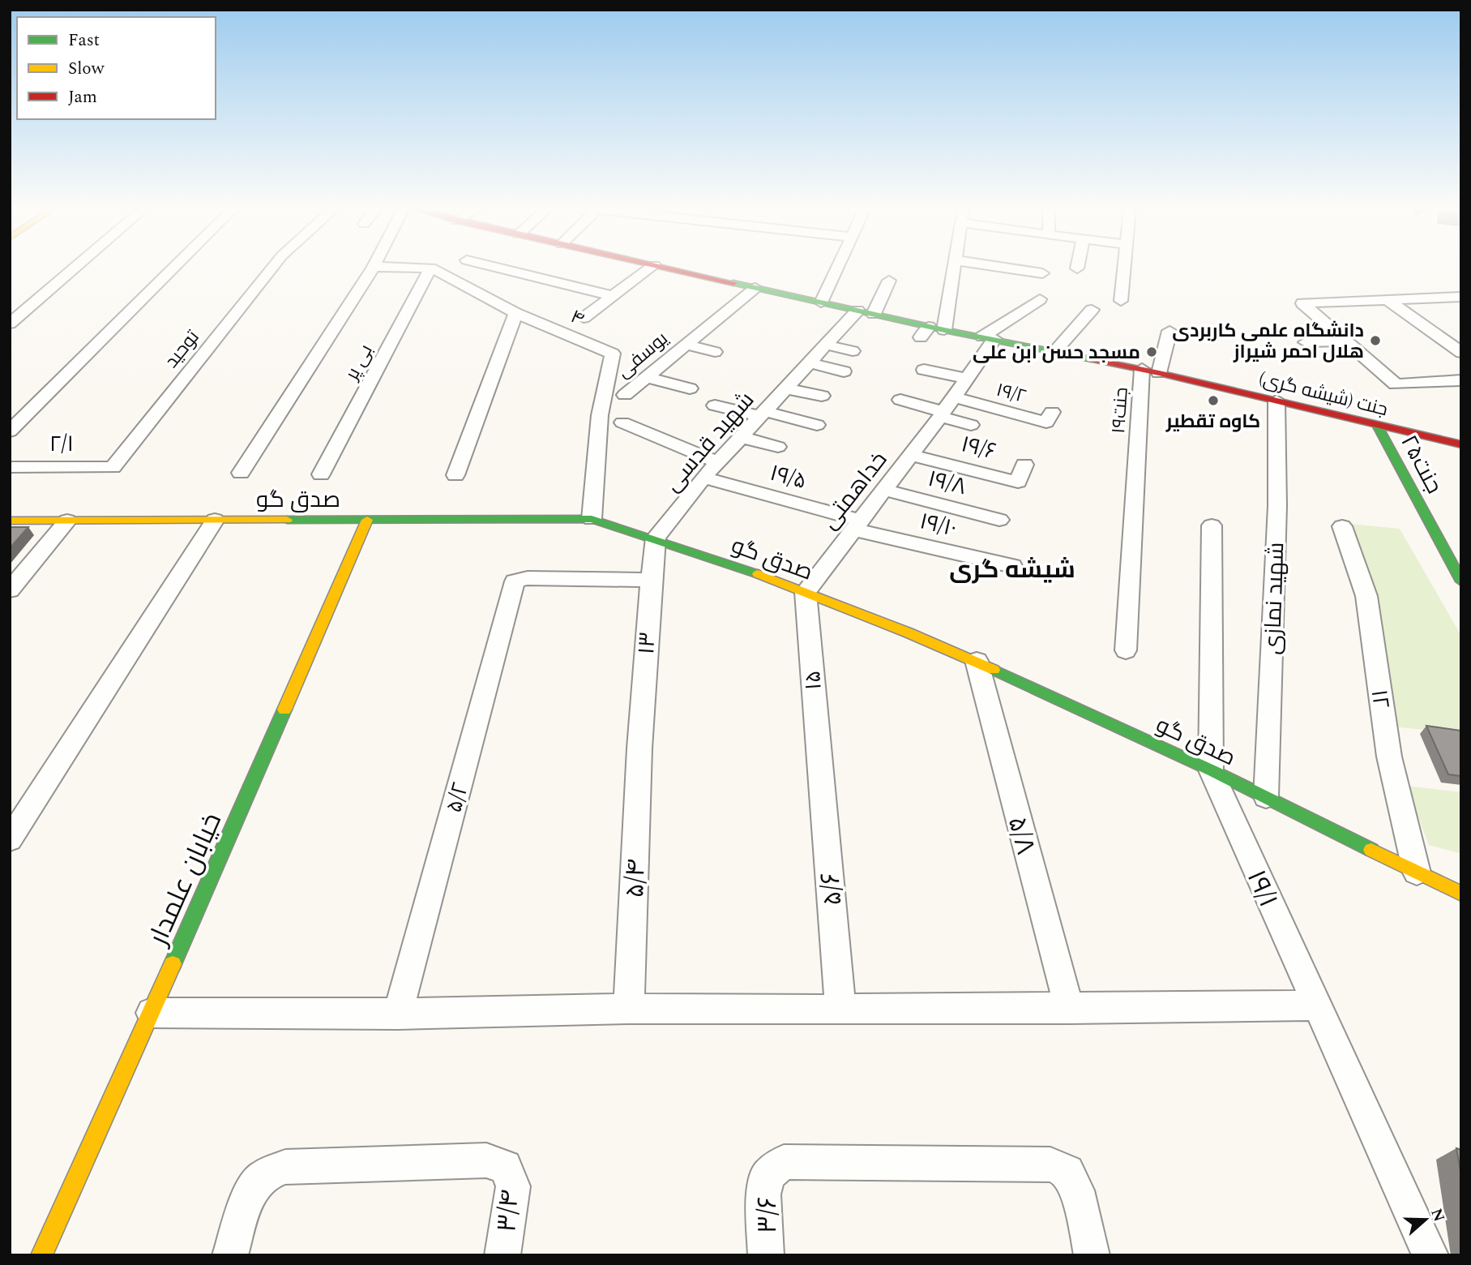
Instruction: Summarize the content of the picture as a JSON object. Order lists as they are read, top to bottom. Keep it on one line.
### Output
{"streets":{"street":["۴","توحید","یوسفی","بی پر","۱۹/۲","جنت (شیشه گری)","جنت۱۹","شهید قدسی","۲/۱","۱۹/۶","جنت۲۵","۱۹/۵","۱۹/۸","خداهمتی","صدق گو","۱۹/۱۰","شهید نمازی","۱۳","۱۵","۱۲","۵/۲","۵/۸","خیابان علمدار","۵/۴","۱۹/۱","۵/۶","۳/۴","۳/۶"]},"crossings":[["۴","بی پر"],["۴","صدق گو"],["توحید","۲/۱"],["یوسفی","جنت (شیشه گری)"],["جنت (شیشه گری)","جنت۱۹"],["جنت (شیشه گری)","جنت۲۵"],["جنت (شیشه گری)","شهید نمازی"],["شهید قدسی","۱۹/۵"],["شهید قدسی","صدق گو"],["شهید قدسی","۱۳"],["۱۹/۶","خداهمتی"],["۱۹/۵","خداهمتی"],["۱۹/۵","۱۹/۱۰"],["۱۹/۸","خداهمتی"],["خداهمتی","صدق گو"],["خداهمتی","۱۹/۱۰"],["خداهمتی","۱۵"],["صدق گو","شهید نمازی"],["صدق گو","۱۳"],["صدق گو","۱۵"],["صدق گو","۱۲"],["صدق گو","۵/۸"],["صدق گو","خیابان علمدار"],["صدق گو","۱۹/۱"],["۱۳","۵/۲"],["۱۳","۵/۴"],["۱۵","۵/۶"]],"districts":["شیشه گری"],"places":["دانشگاه علمی کاربردی هلال احمر شیراز","مسجد حسن ابن علی","کاوه تقطیر"],"legend":["Fast","Slow","Jam"],"north":"right"}
